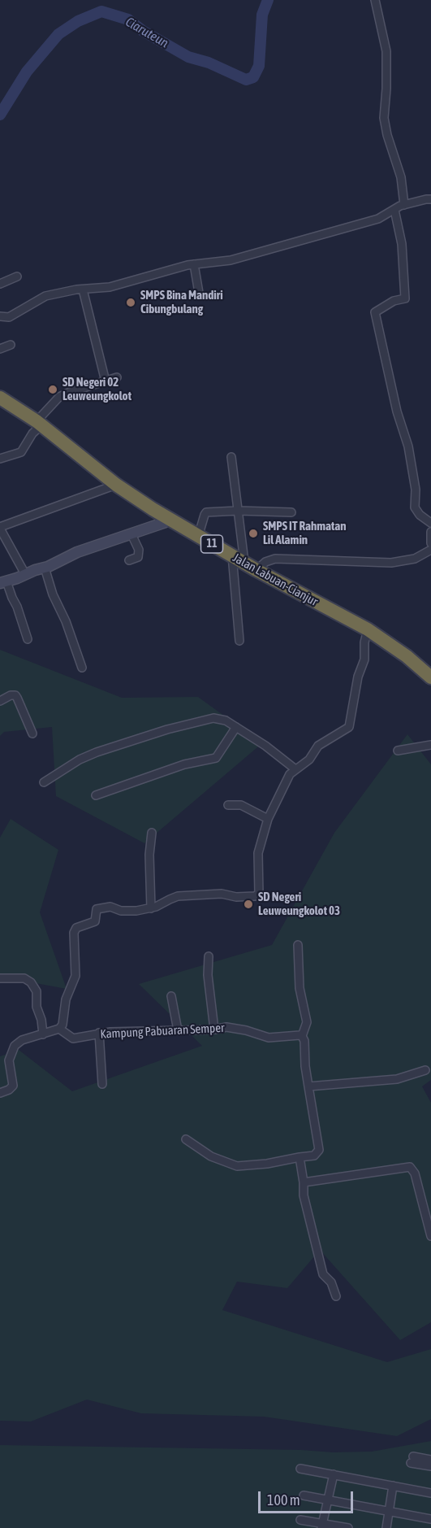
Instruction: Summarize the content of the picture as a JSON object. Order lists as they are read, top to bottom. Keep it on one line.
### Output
{"streets":{"highway":["11","Jalan Labuan-Cianjur"],"street":["Kampung Pabuaran Semper"]},"water":["Ciaruteun"],"places":["SMPS Bina Mandiri Cibungbulang","SD Negeri 02 Leuweungkolot","SMPS IT Rahmatan Lil Alamin","SD Negeri Leuweungkolot 03"],"scale_bar":"100 m"}
